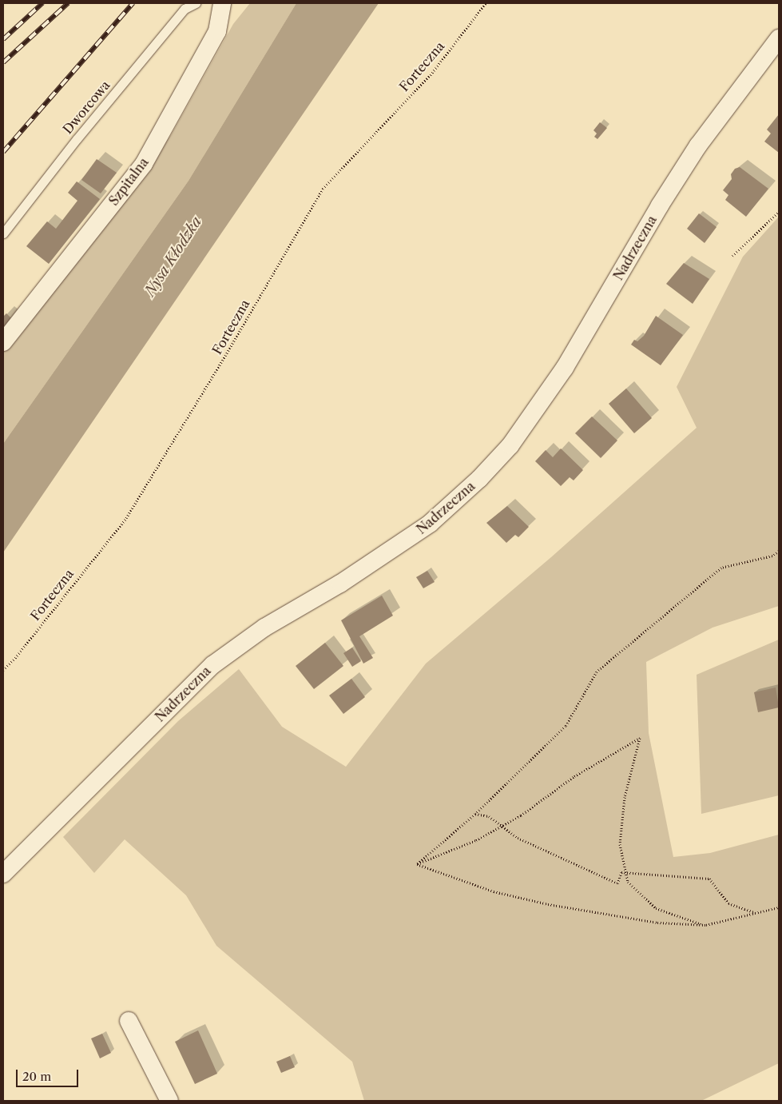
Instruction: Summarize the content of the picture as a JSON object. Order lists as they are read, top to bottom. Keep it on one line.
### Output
{"streets":{"street":["Szpitalna","Nadrzeczna"],"lane":["Dworcowa"],"path":["Forteczna"]},"water":["Nysa Kłodzka"],"scale_bar":"20 m"}
